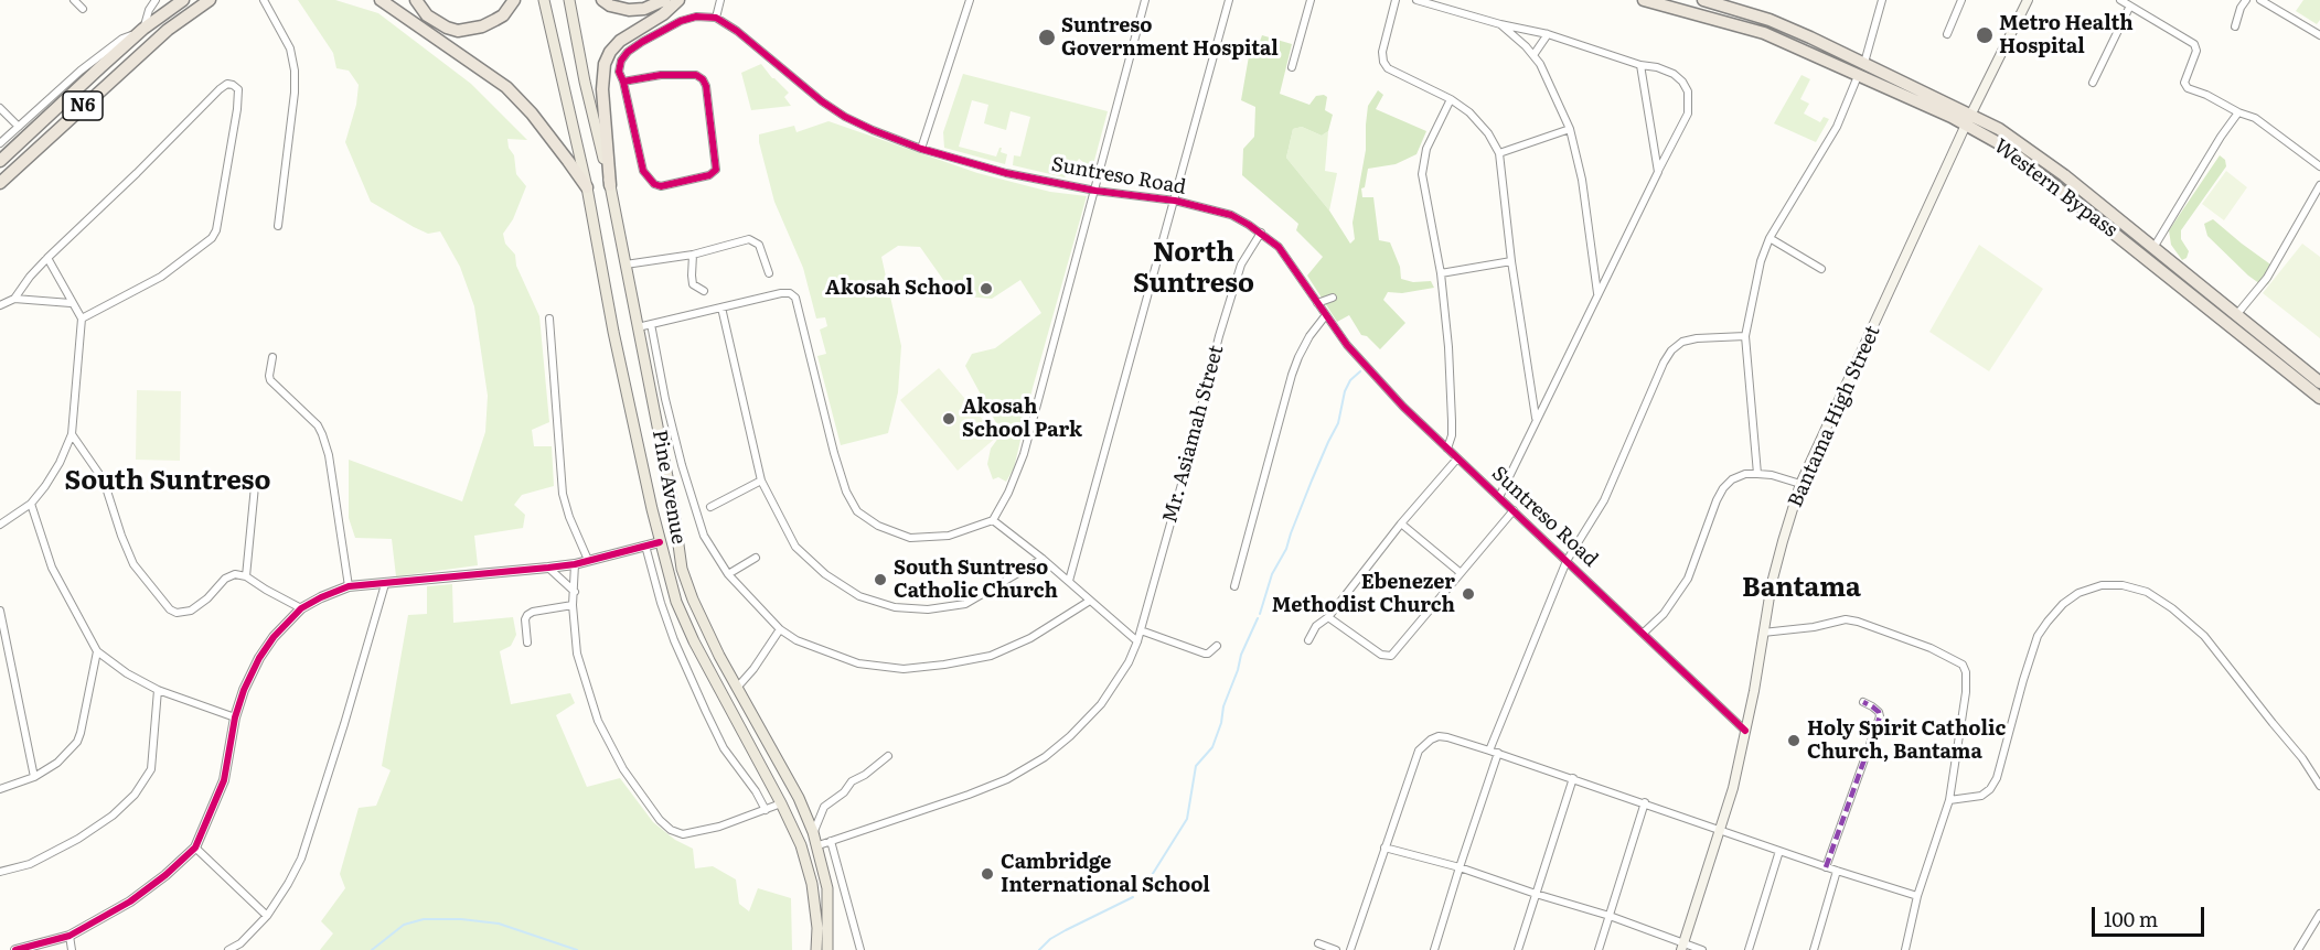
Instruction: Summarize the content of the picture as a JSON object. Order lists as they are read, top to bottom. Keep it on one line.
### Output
{"streets":{"highway":["N6","Western Bypass"],"main road":["Bantama High Street","Pine Avenue"],"street":["Suntreso Road","Mr. Asiamah Street"]},"crossings":[["Suntreso Road","Bantama High Street"],["Suntreso Road","Mr. Asiamah Street"],["Western Bypass","Bantama High Street"],["Mr. Asiamah Street","Pine Avenue"]],"districts":["North Suntreso","South Suntreso","Bantama"],"places":["Metro Health Hospital","Suntreso Government Hospital","Akosah School","Akosah School Park","South Suntreso Catholic Church","Ebenezer Methodist Church","Holy Spirit Catholic Church, Bantama","Cambridge International School"],"scale_bar":"100 m"}
